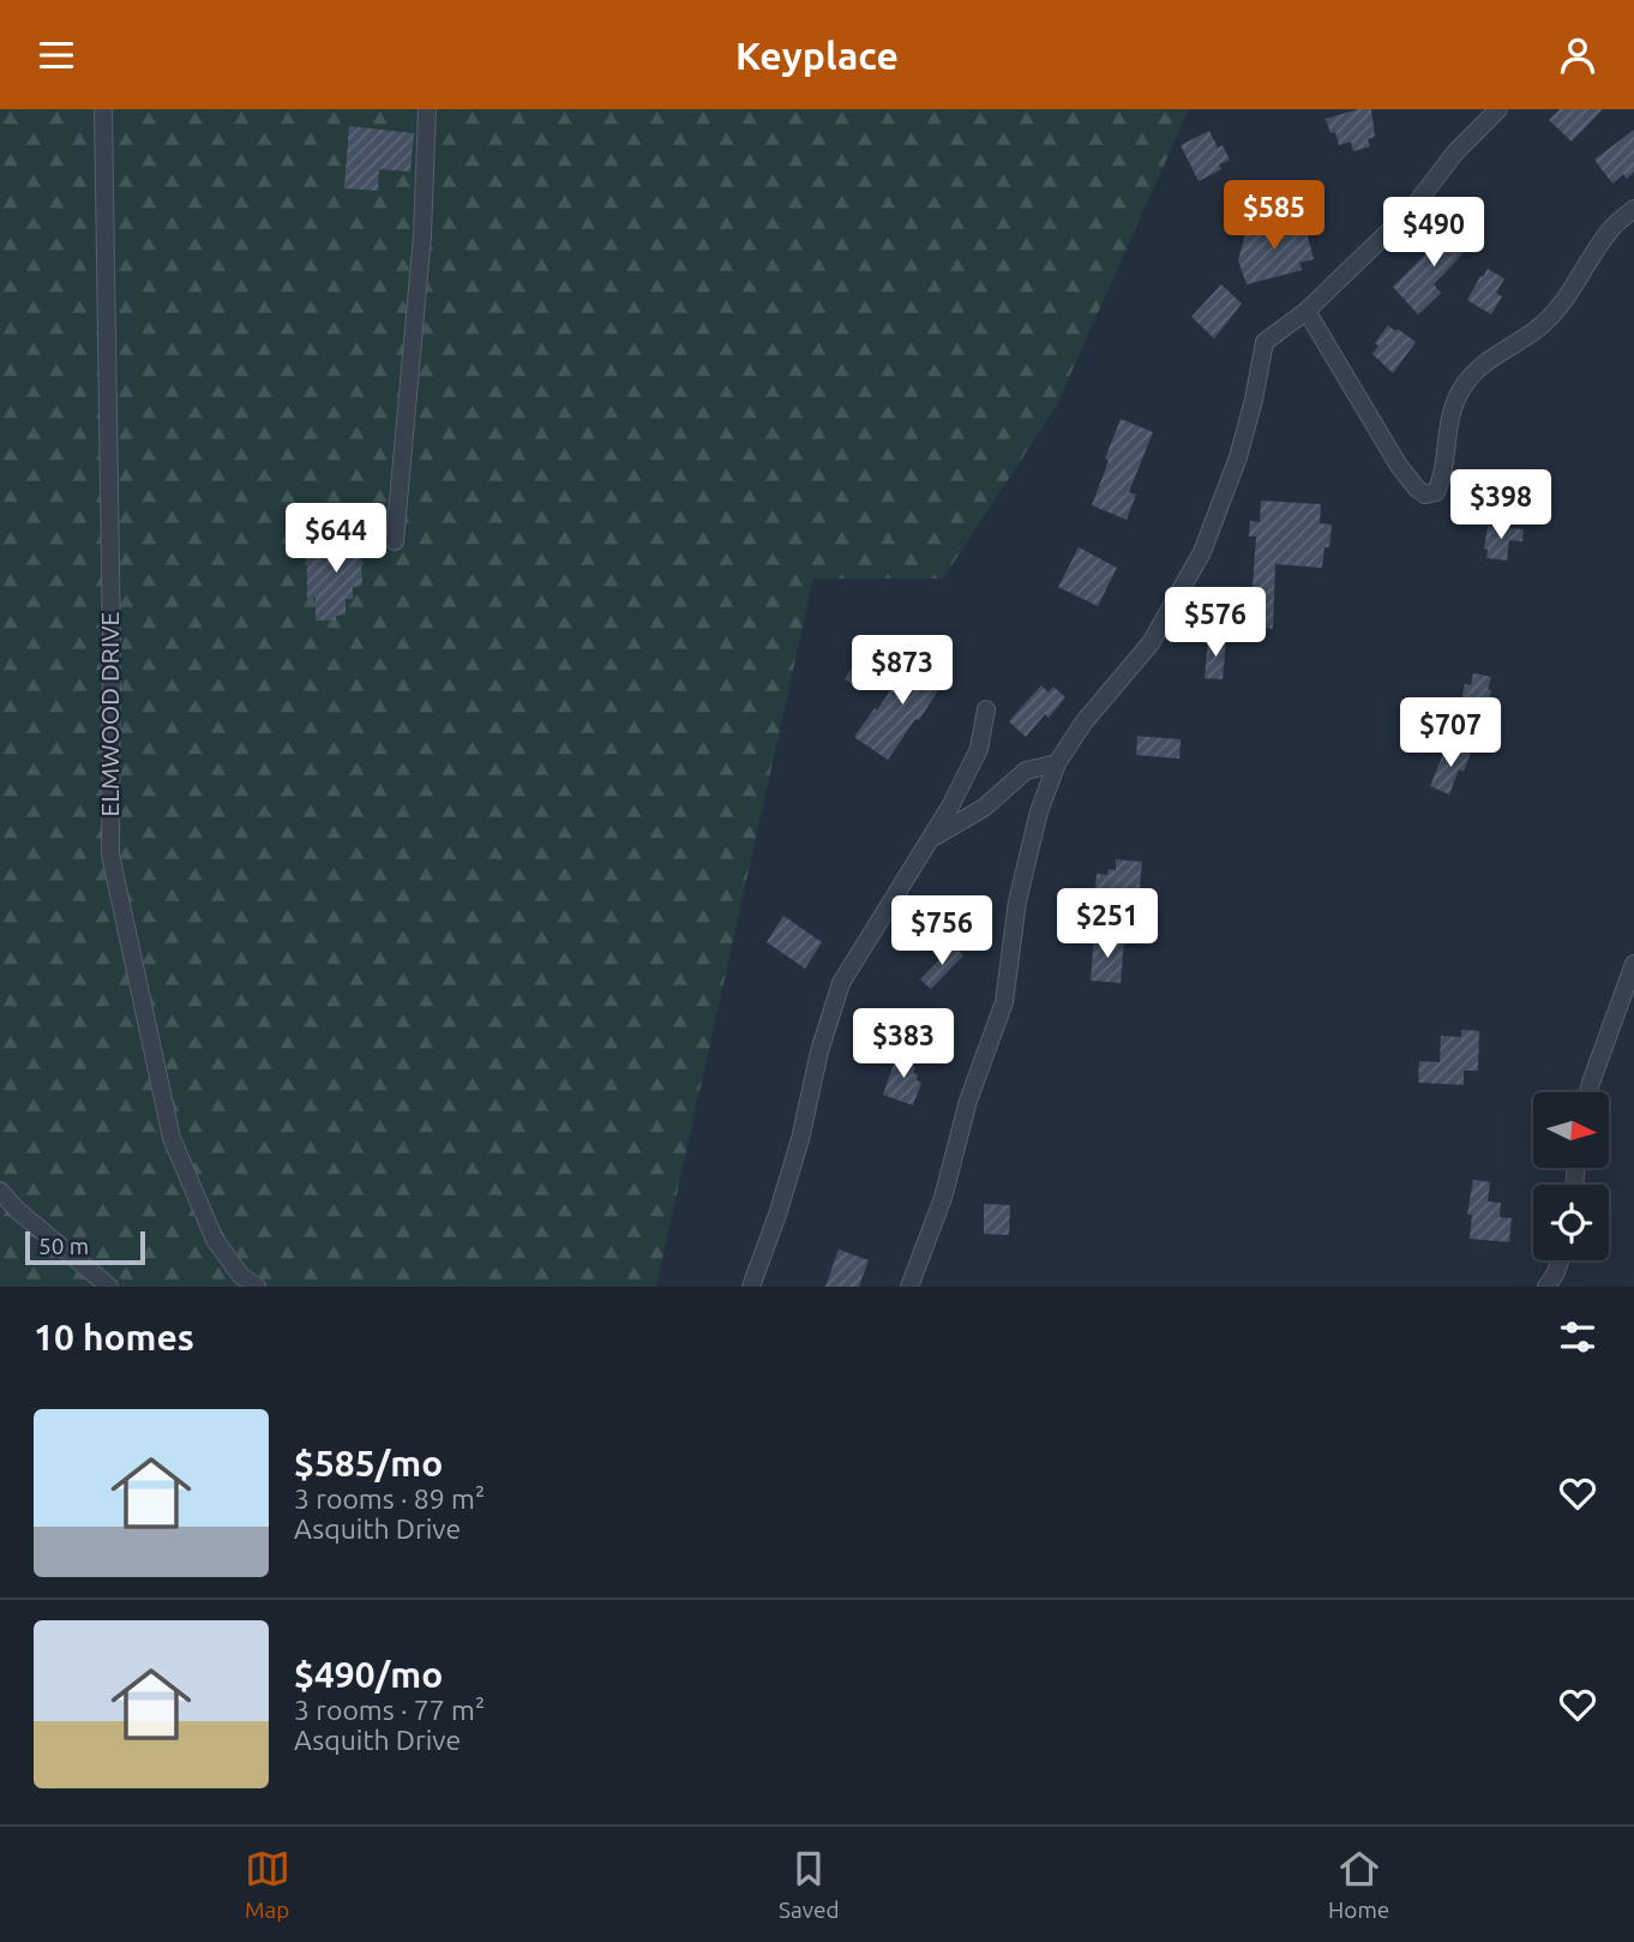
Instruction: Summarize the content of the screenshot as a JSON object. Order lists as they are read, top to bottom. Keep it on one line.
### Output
{"streets":{"street":["ELMWOOD DRIVE"]},"scale_bar":"50 m","north":"right","page":{"header":"Keyplace","price":["$585","$490","$398","$644","$576","$873","$707","$251","$756","$383"],"scale":"50 m","heading":"10 homes","list":[{"name":"$585/mo","note":"3 rooms · 89 m² · Asquith Drive"},{"name":"$490/mo","note":"3 rooms · 77 m² · Asquith Drive"}],"tabs":["Map","Saved","Home"]}}
